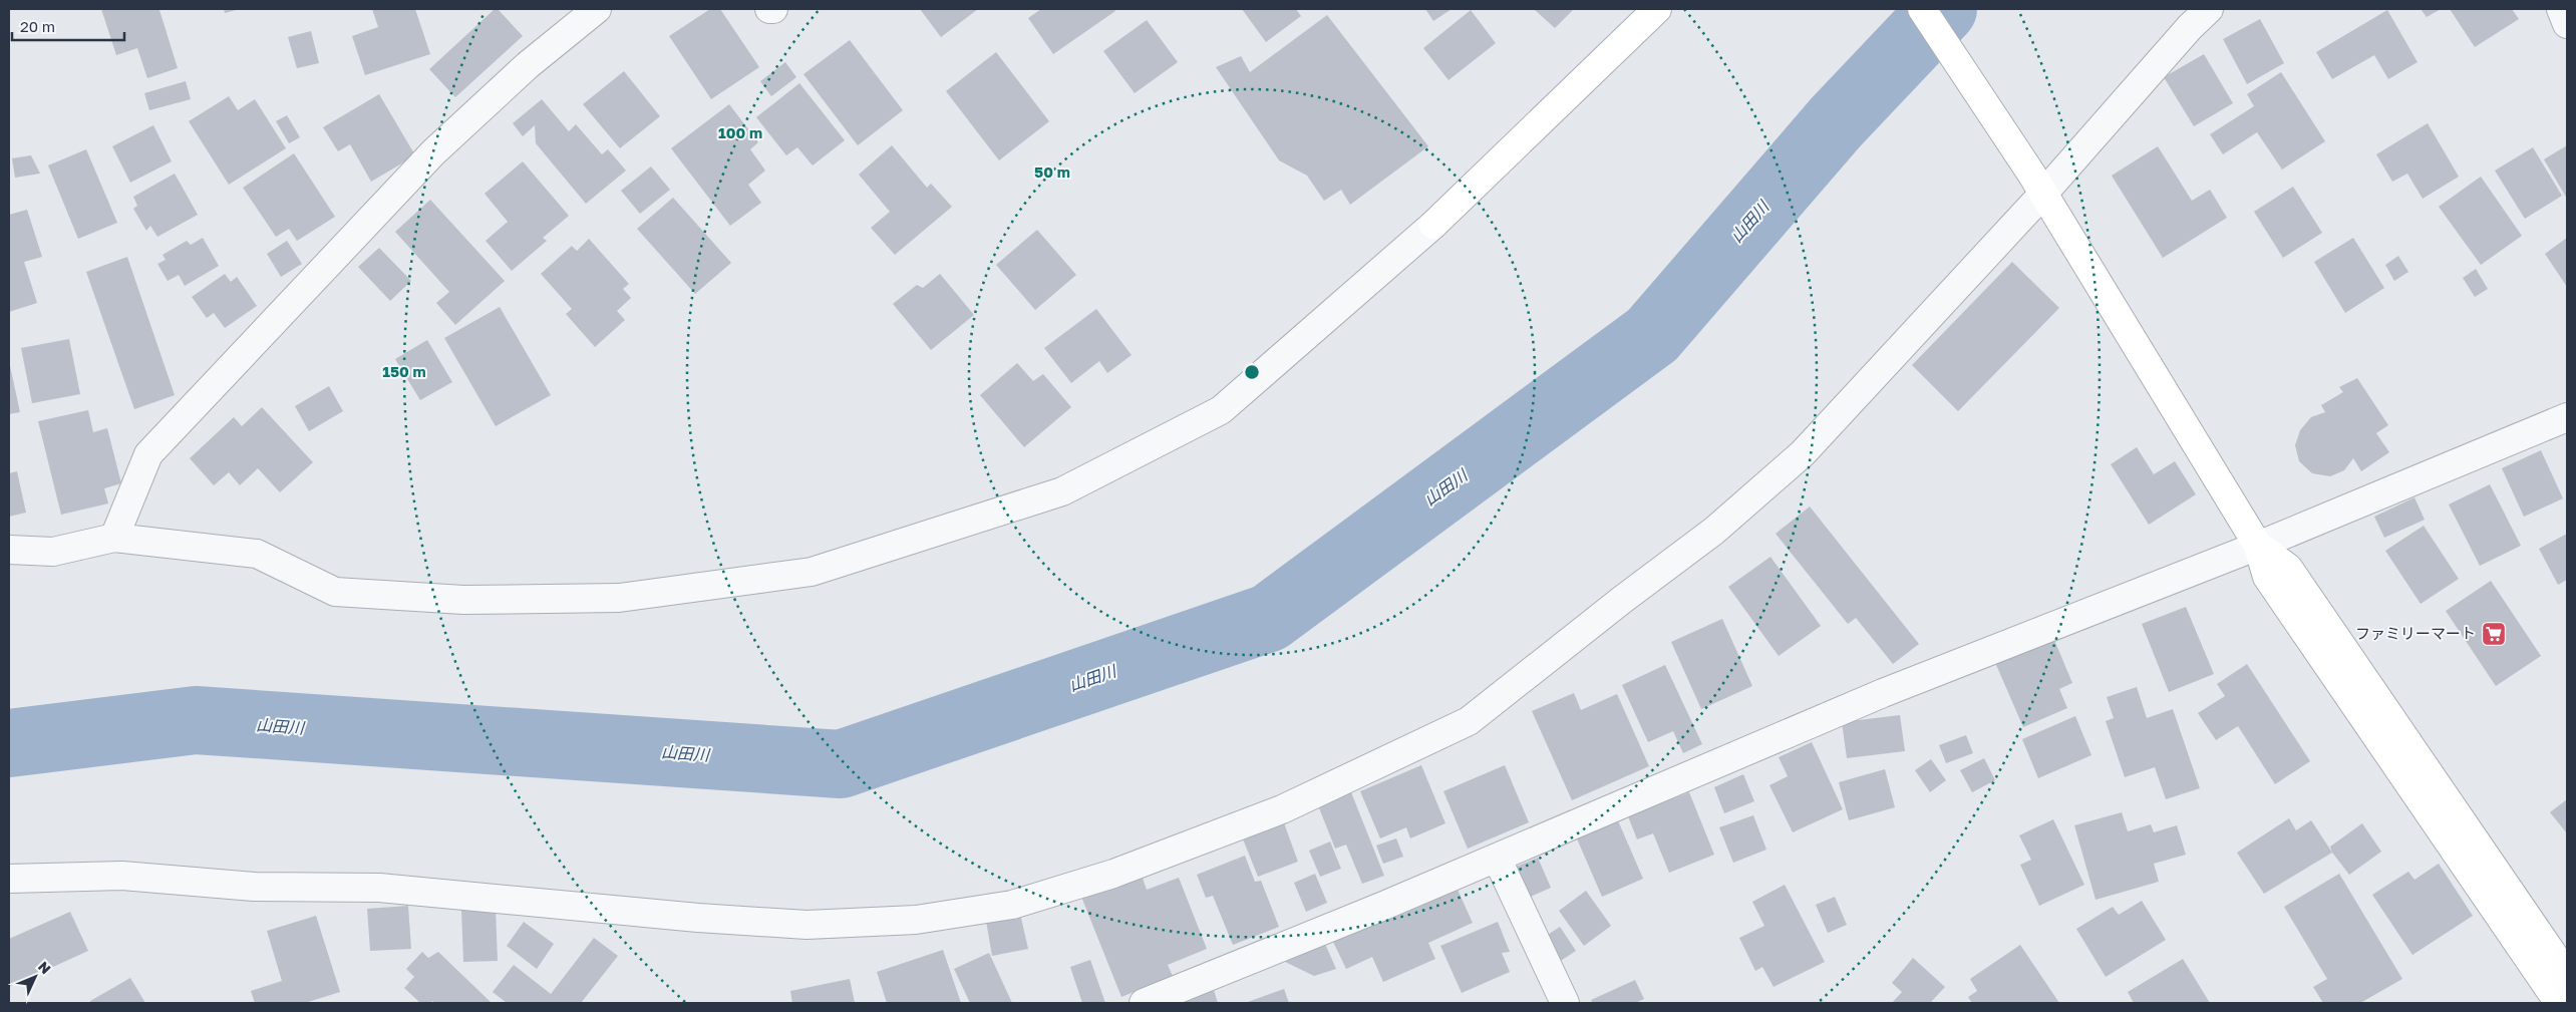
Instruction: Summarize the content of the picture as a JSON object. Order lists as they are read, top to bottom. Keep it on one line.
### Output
{"water":["山田川"],"places":{"supermarket":["ファミリーマート"]},"scale_bar":"20 m","north":"top right","rings":["100 m","50 m","150 m"]}
